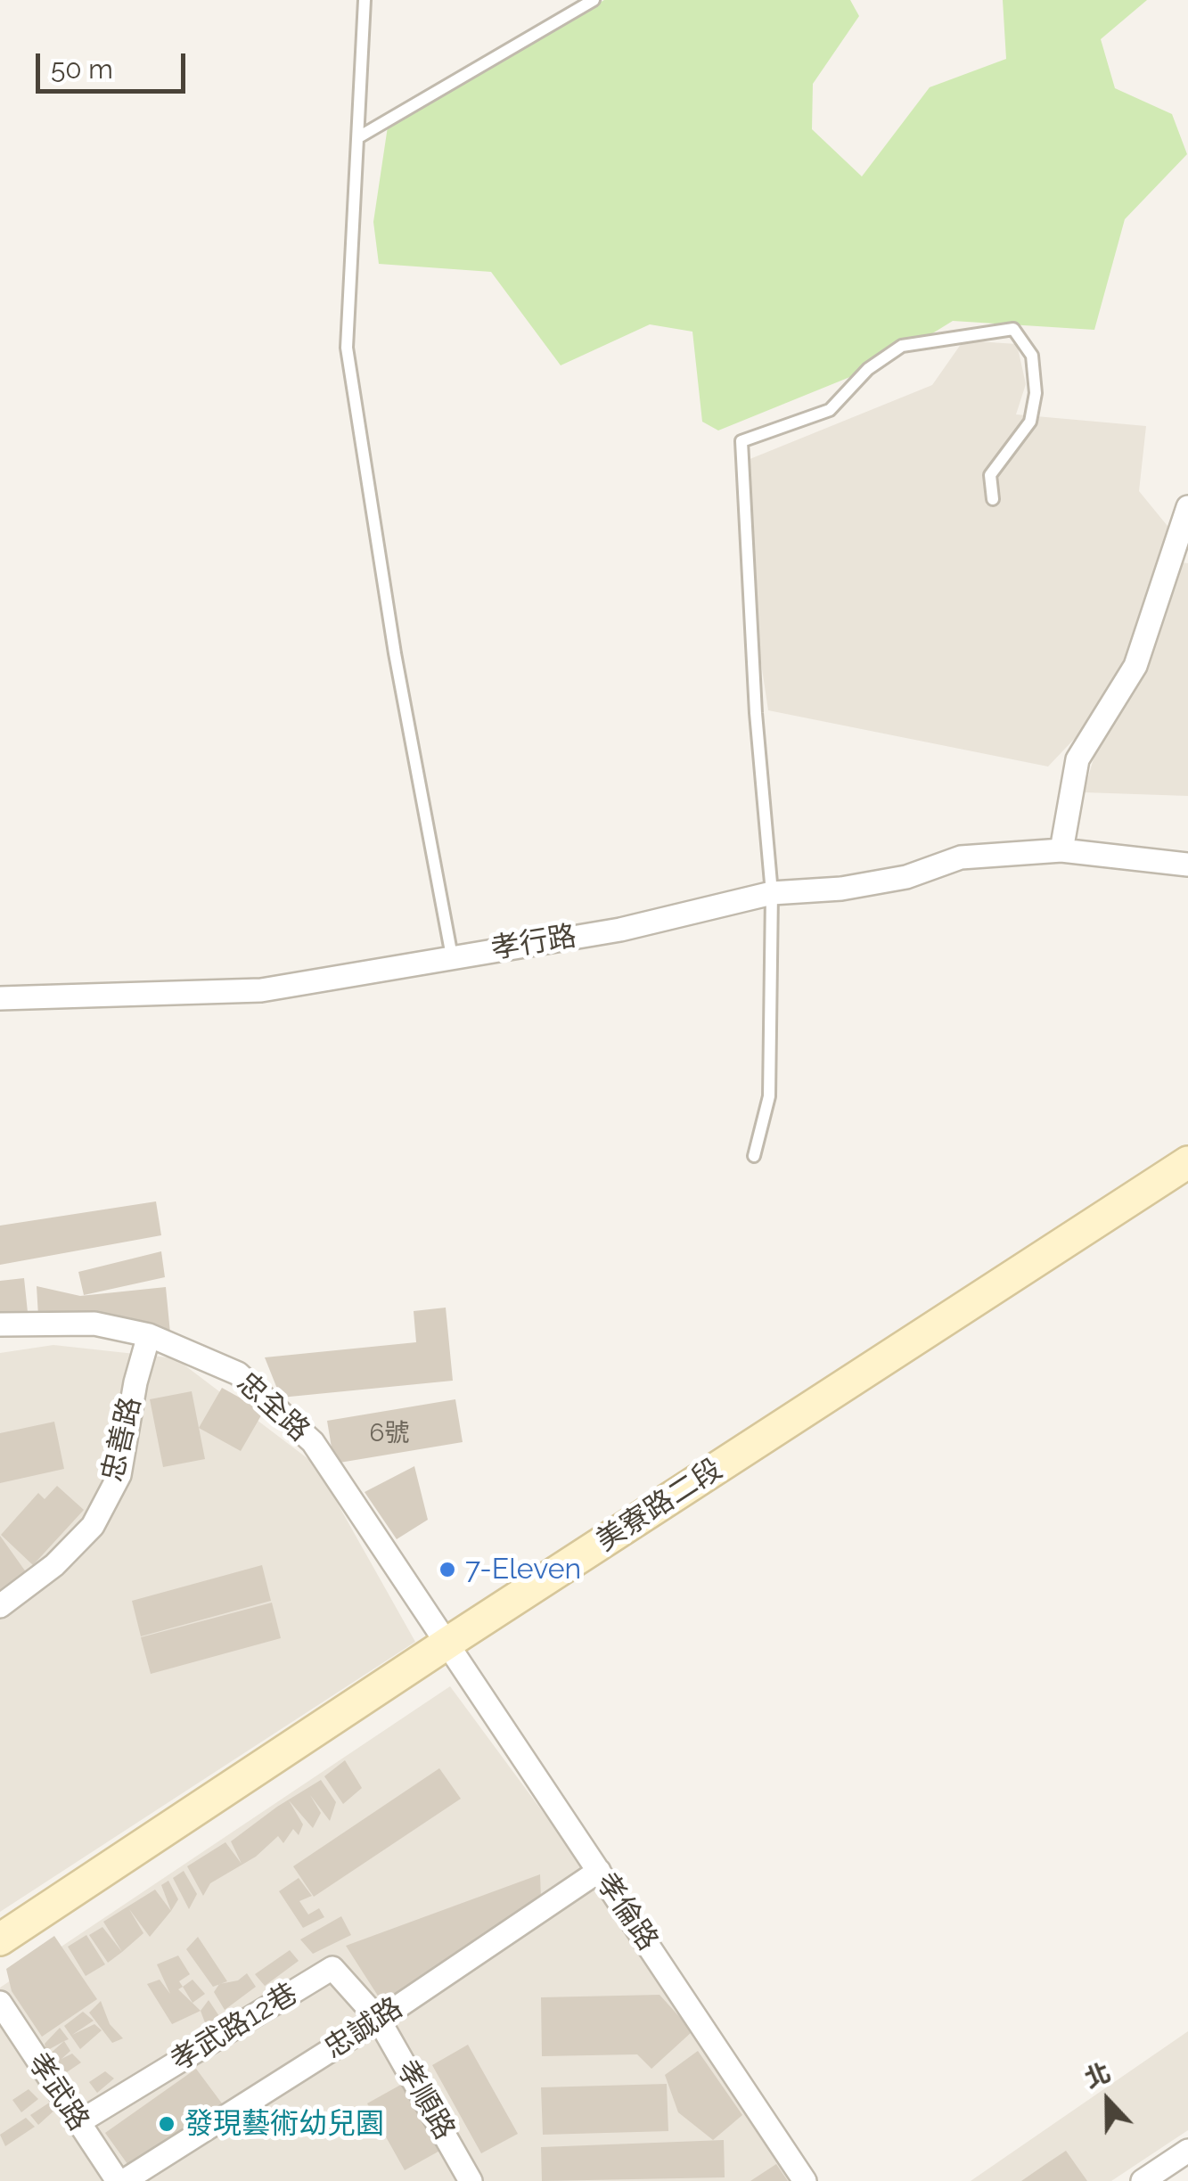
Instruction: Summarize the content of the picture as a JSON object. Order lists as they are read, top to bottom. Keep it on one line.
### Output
{"streets":{"street":["孝行路","忠全路","忠善路","美寮路二段","孝倫路","孝武路12巷","忠誠路","孝武路","孝順路"]},"crossings":[["忠全路","忠善路"],["忠全路","美寮路二段"],["忠全路","孝倫路"],["美寮路二段","孝倫路"],["孝倫路","忠誠路"],["孝武路12巷","忠誠路"],["孝武路12巷","孝武路"],["孝武路12巷","孝順路"],["忠誠路","孝武路"],["忠誠路","孝順路"]],"places":["7-Eleven","發現藝術幼兒園"],"house_numbers":["6號"],"scale_bar":"50 m","north":"top"}
